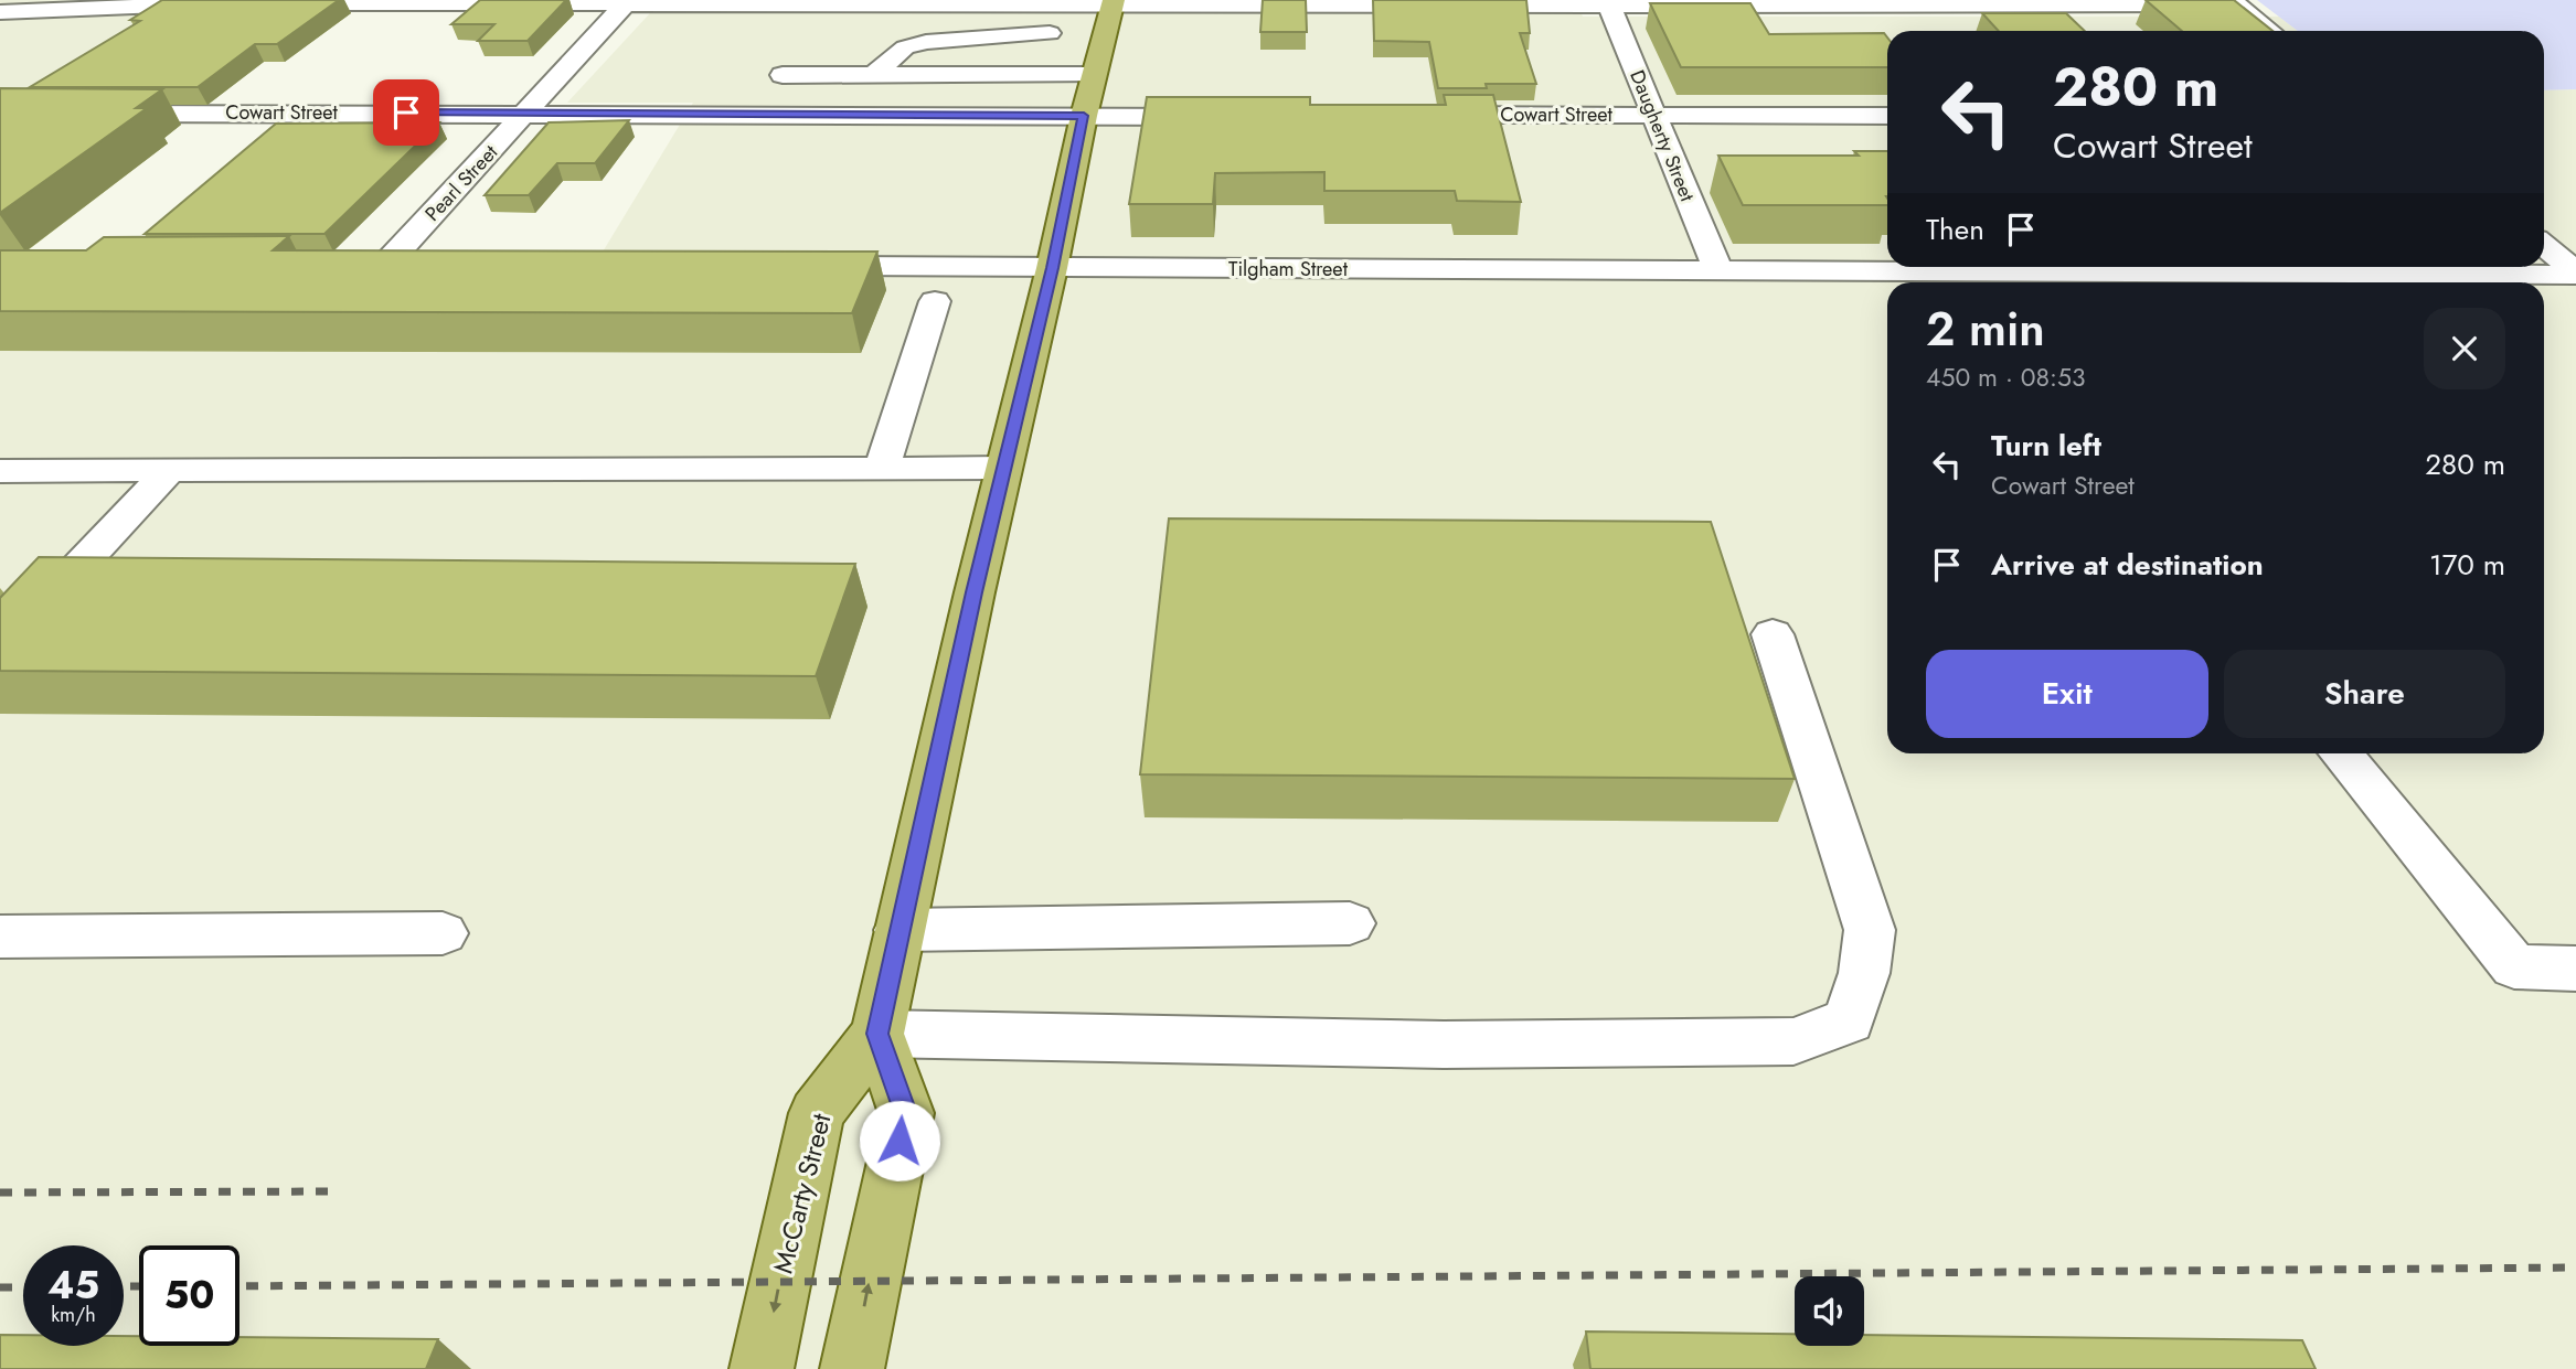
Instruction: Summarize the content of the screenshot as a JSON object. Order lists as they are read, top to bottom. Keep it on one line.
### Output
{"streets":{"main road":["McCarty Street"],"street":["Cowart Street","Daugherty Street","Pearl Street","Tilgham Street"]},"crossings":[["Cowart Street","Daugherty Street"],["Cowart Street","Pearl Street"],["Cowart Street","McCarty Street"],["Daugherty Street","Tilgham Street"],["Tilgham Street","McCarty Street"]],"page":{"turn":["280 m","Cowart Street"],"then":"Then","heading":["2 min","450 m · 08:53"],"list":[{"name":"Turn left","note":"Cowart Street","value":"280 m"},{"name":"Arrive at destination","value":"170 m"}],"buttons":["Exit","Share"],"speed":"45 km/h","limit":"50"}}
